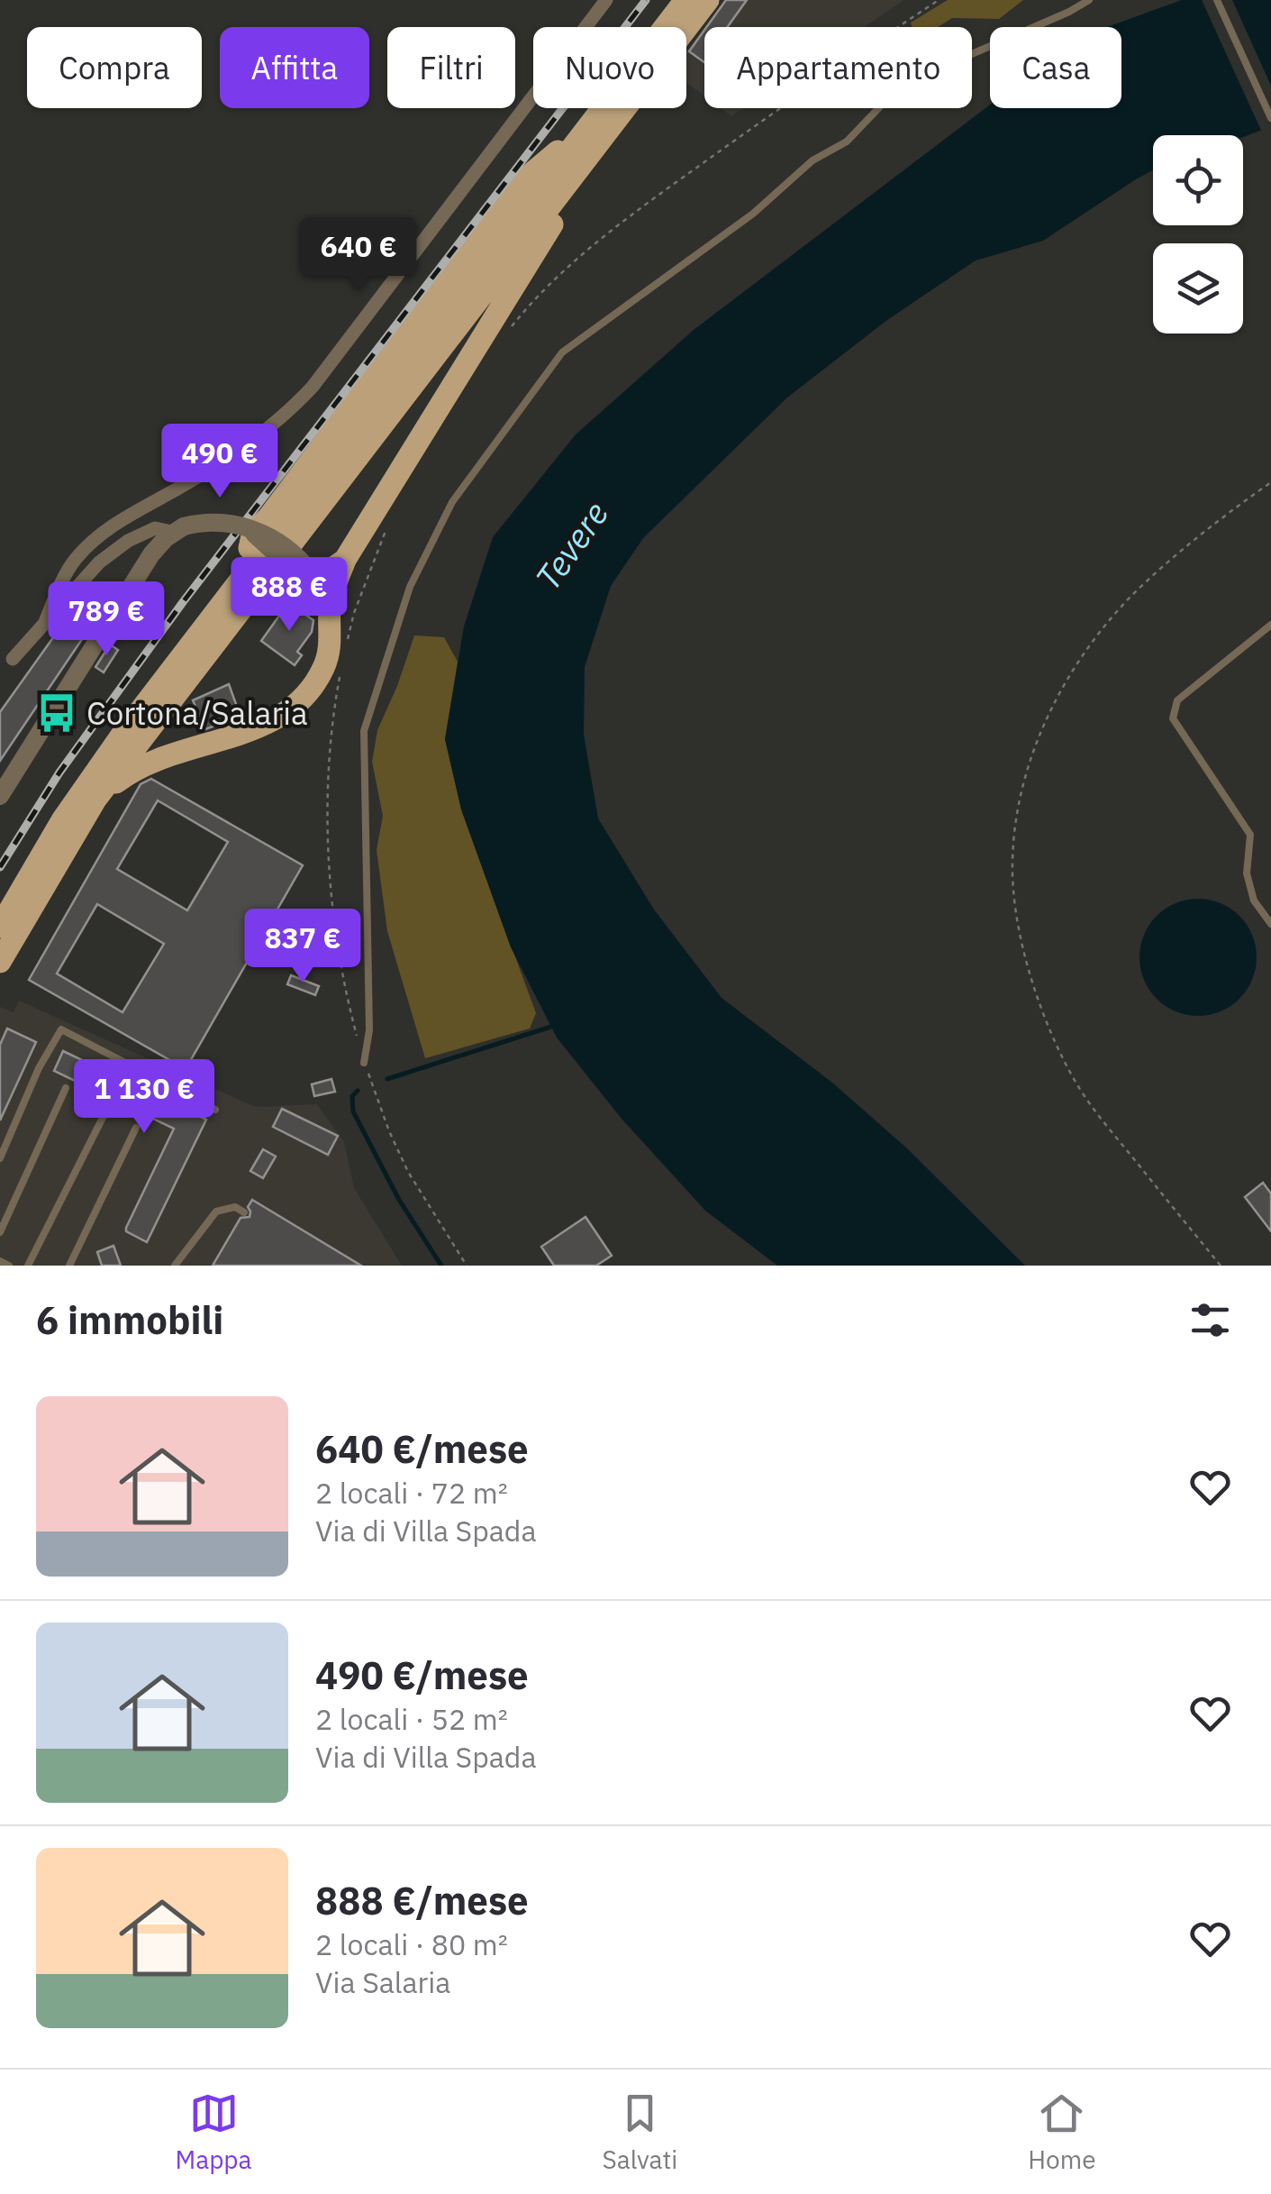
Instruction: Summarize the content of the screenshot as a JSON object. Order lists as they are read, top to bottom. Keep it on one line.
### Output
{"water":["Tevere"],"places":{"bus stop":["Cortona/Salaria"]},"page":{"chip":["Compra","Affitta","Filtri","Nuovo","Appartamento","Casa"],"price":["640 €","490 €","888 €","789 €","837 €","1 130 €"],"heading":"6 immobili","list":[{"name":"640 €/mese","note":"2 locali · 72 m² · Via di Villa Spada"},{"name":"490 €/mese","note":"2 locali · 52 m² · Via di Villa Spada"},{"name":"888 €/mese","note":"2 locali · 80 m² · Via Salaria"}],"tabs":["Mappa","Salvati","Home"]}}
